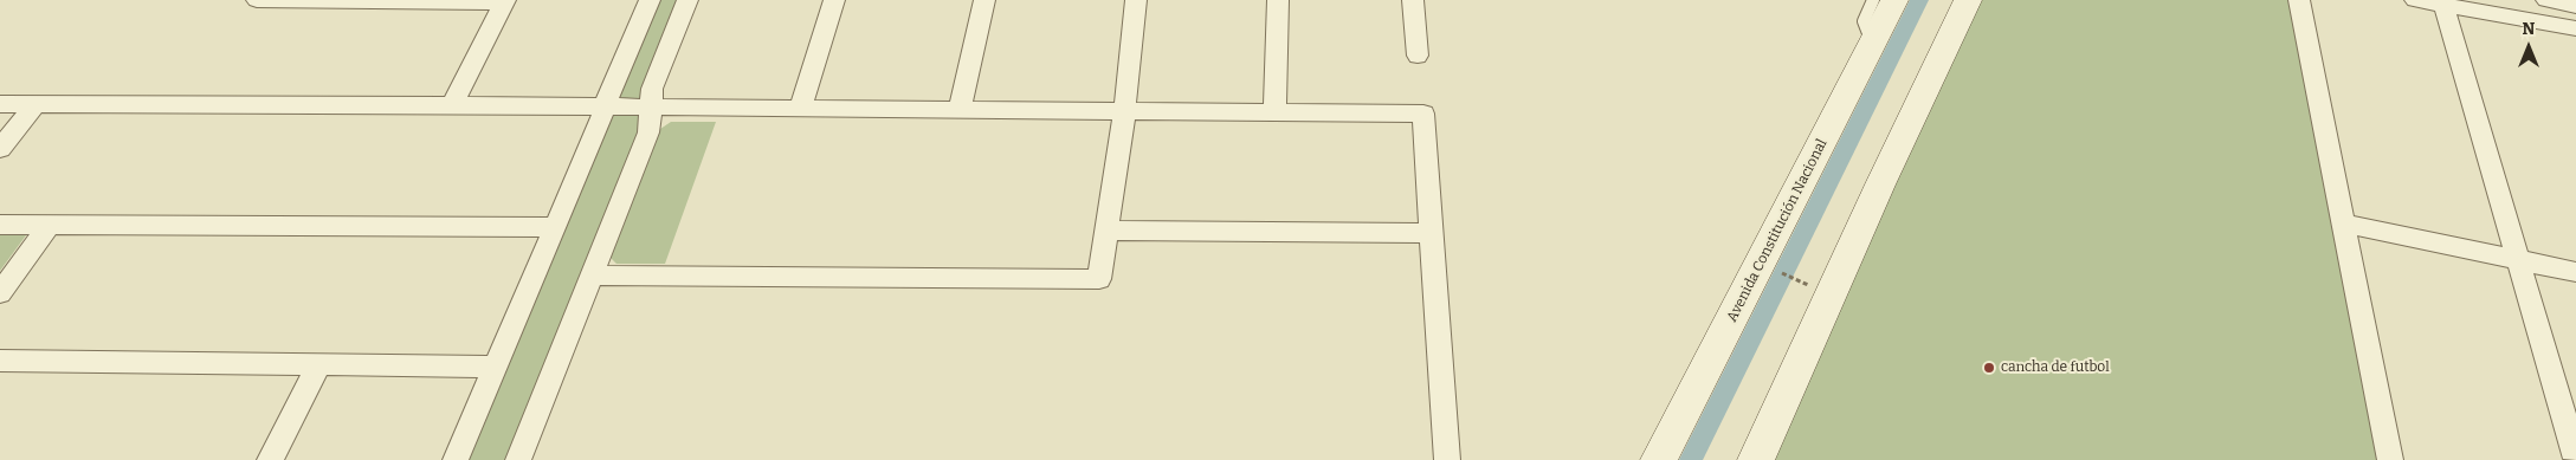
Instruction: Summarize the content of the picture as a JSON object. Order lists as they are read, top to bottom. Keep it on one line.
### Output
{"streets":{"main road":["Avenida Constitución Nacional"]},"places":["cancha de futbol"],"north":"top"}
